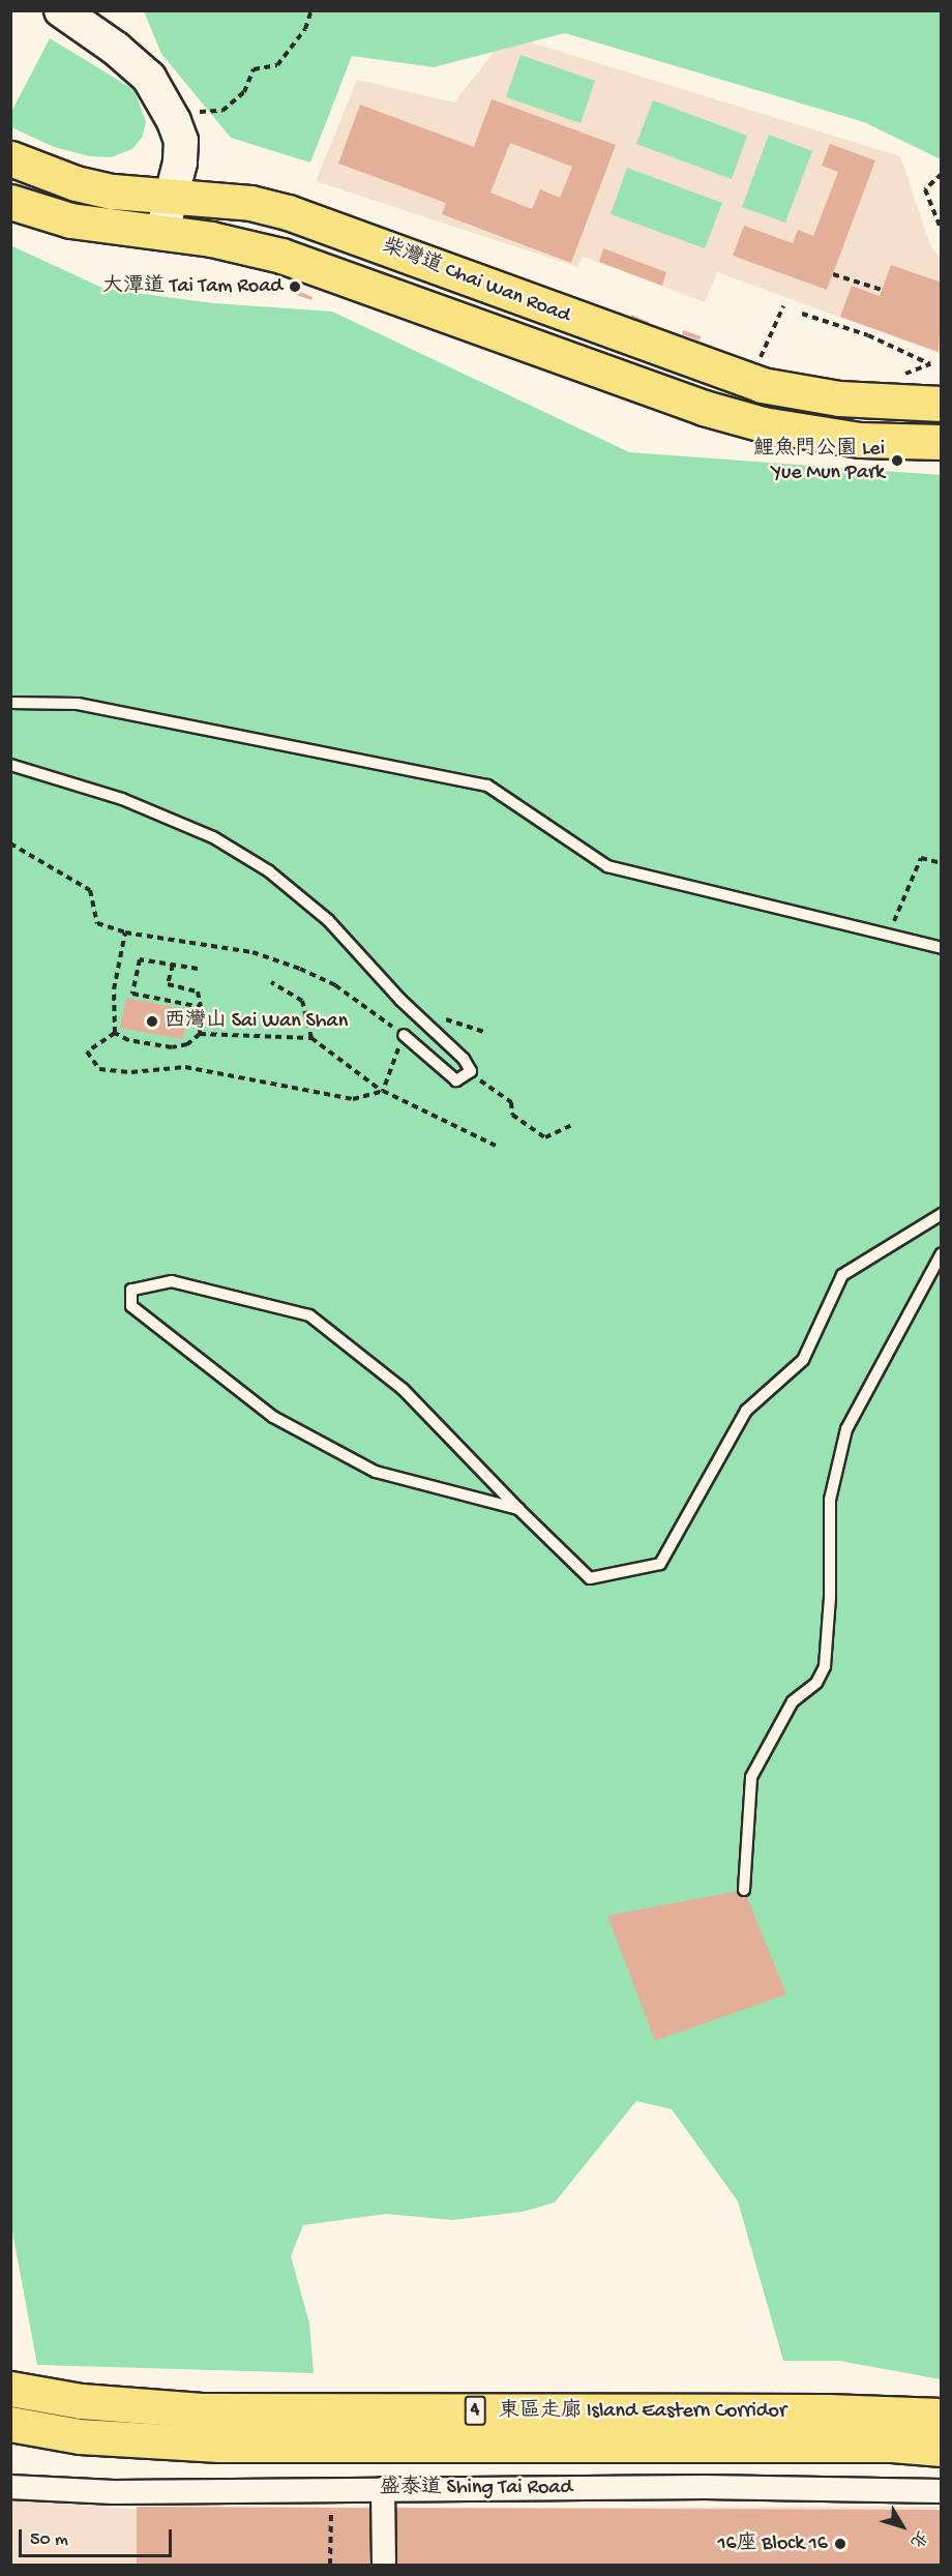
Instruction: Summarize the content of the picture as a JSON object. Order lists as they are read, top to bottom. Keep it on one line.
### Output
{"streets":{"main road":["柴灣道 Chai Wan Road","4","東區走廊 Island Eastern Corridor"],"street":["盛泰道 Shing Tai Road"]},"places":["大潭道 Tai Tam Road","鯉魚門公園 Lei Yue Mun Park","西灣山 Sai Wan Shan","16座 Block 16"],"scale_bar":"50 m","north":"bottom right"}
